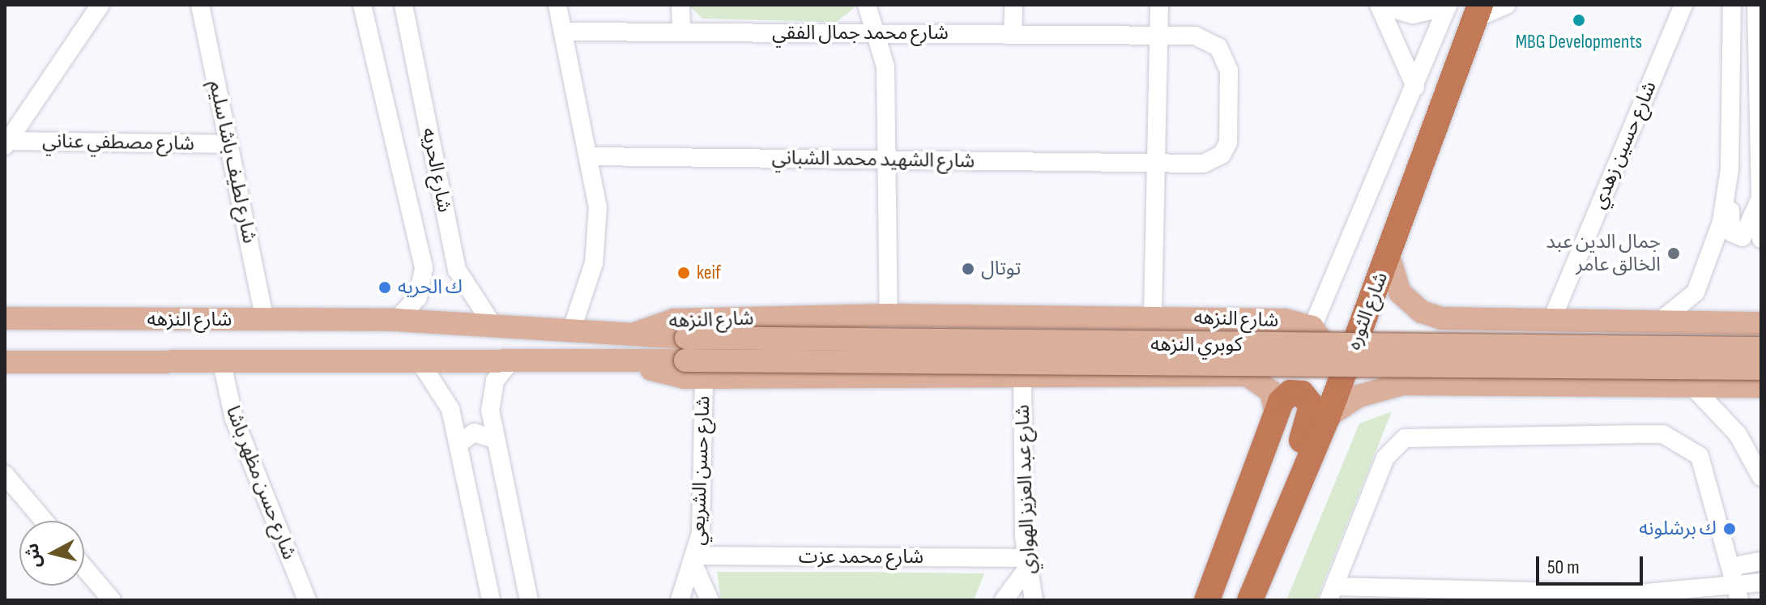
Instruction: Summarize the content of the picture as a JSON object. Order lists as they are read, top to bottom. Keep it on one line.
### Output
{"streets":{"highway":["شارع الثوره"],"main road":["شارع النزهه","كوبري النزهه"],"street":["شارع محمد جمال الفقي","شارع مصطفي عناني","شارع حسين زهدي","شارع الشهيد محمد الشباني","شارع لطيف باشا سليم","شارع الحريه","شارع حسن الشريعي","شارع حسن مظهر باشا","شارع عبد العزيز الهواري","شارع محمد عزت"]},"crossings":[["شارع محمد جمال الفقي","شارع الشهيد محمد الشباني"],["شارع مصطفي عناني","شارع لطيف باشا سليم"],["شارع لطيف باشا سليم","شارع النزهه"],["شارع الحريه","شارع النزهه"],["شارع النزهه","كوبري النزهه"],["شارع حسن الشريعي","شارع محمد عزت"],["شارع عبد العزيز الهواري","شارع محمد عزت"]],"places":["MBG Developments","جمال الدين عبد الخالق عامر","توتال","keif","ك الحريه","ك برشلونه"],"scale_bar":"50 m","north":"left"}
